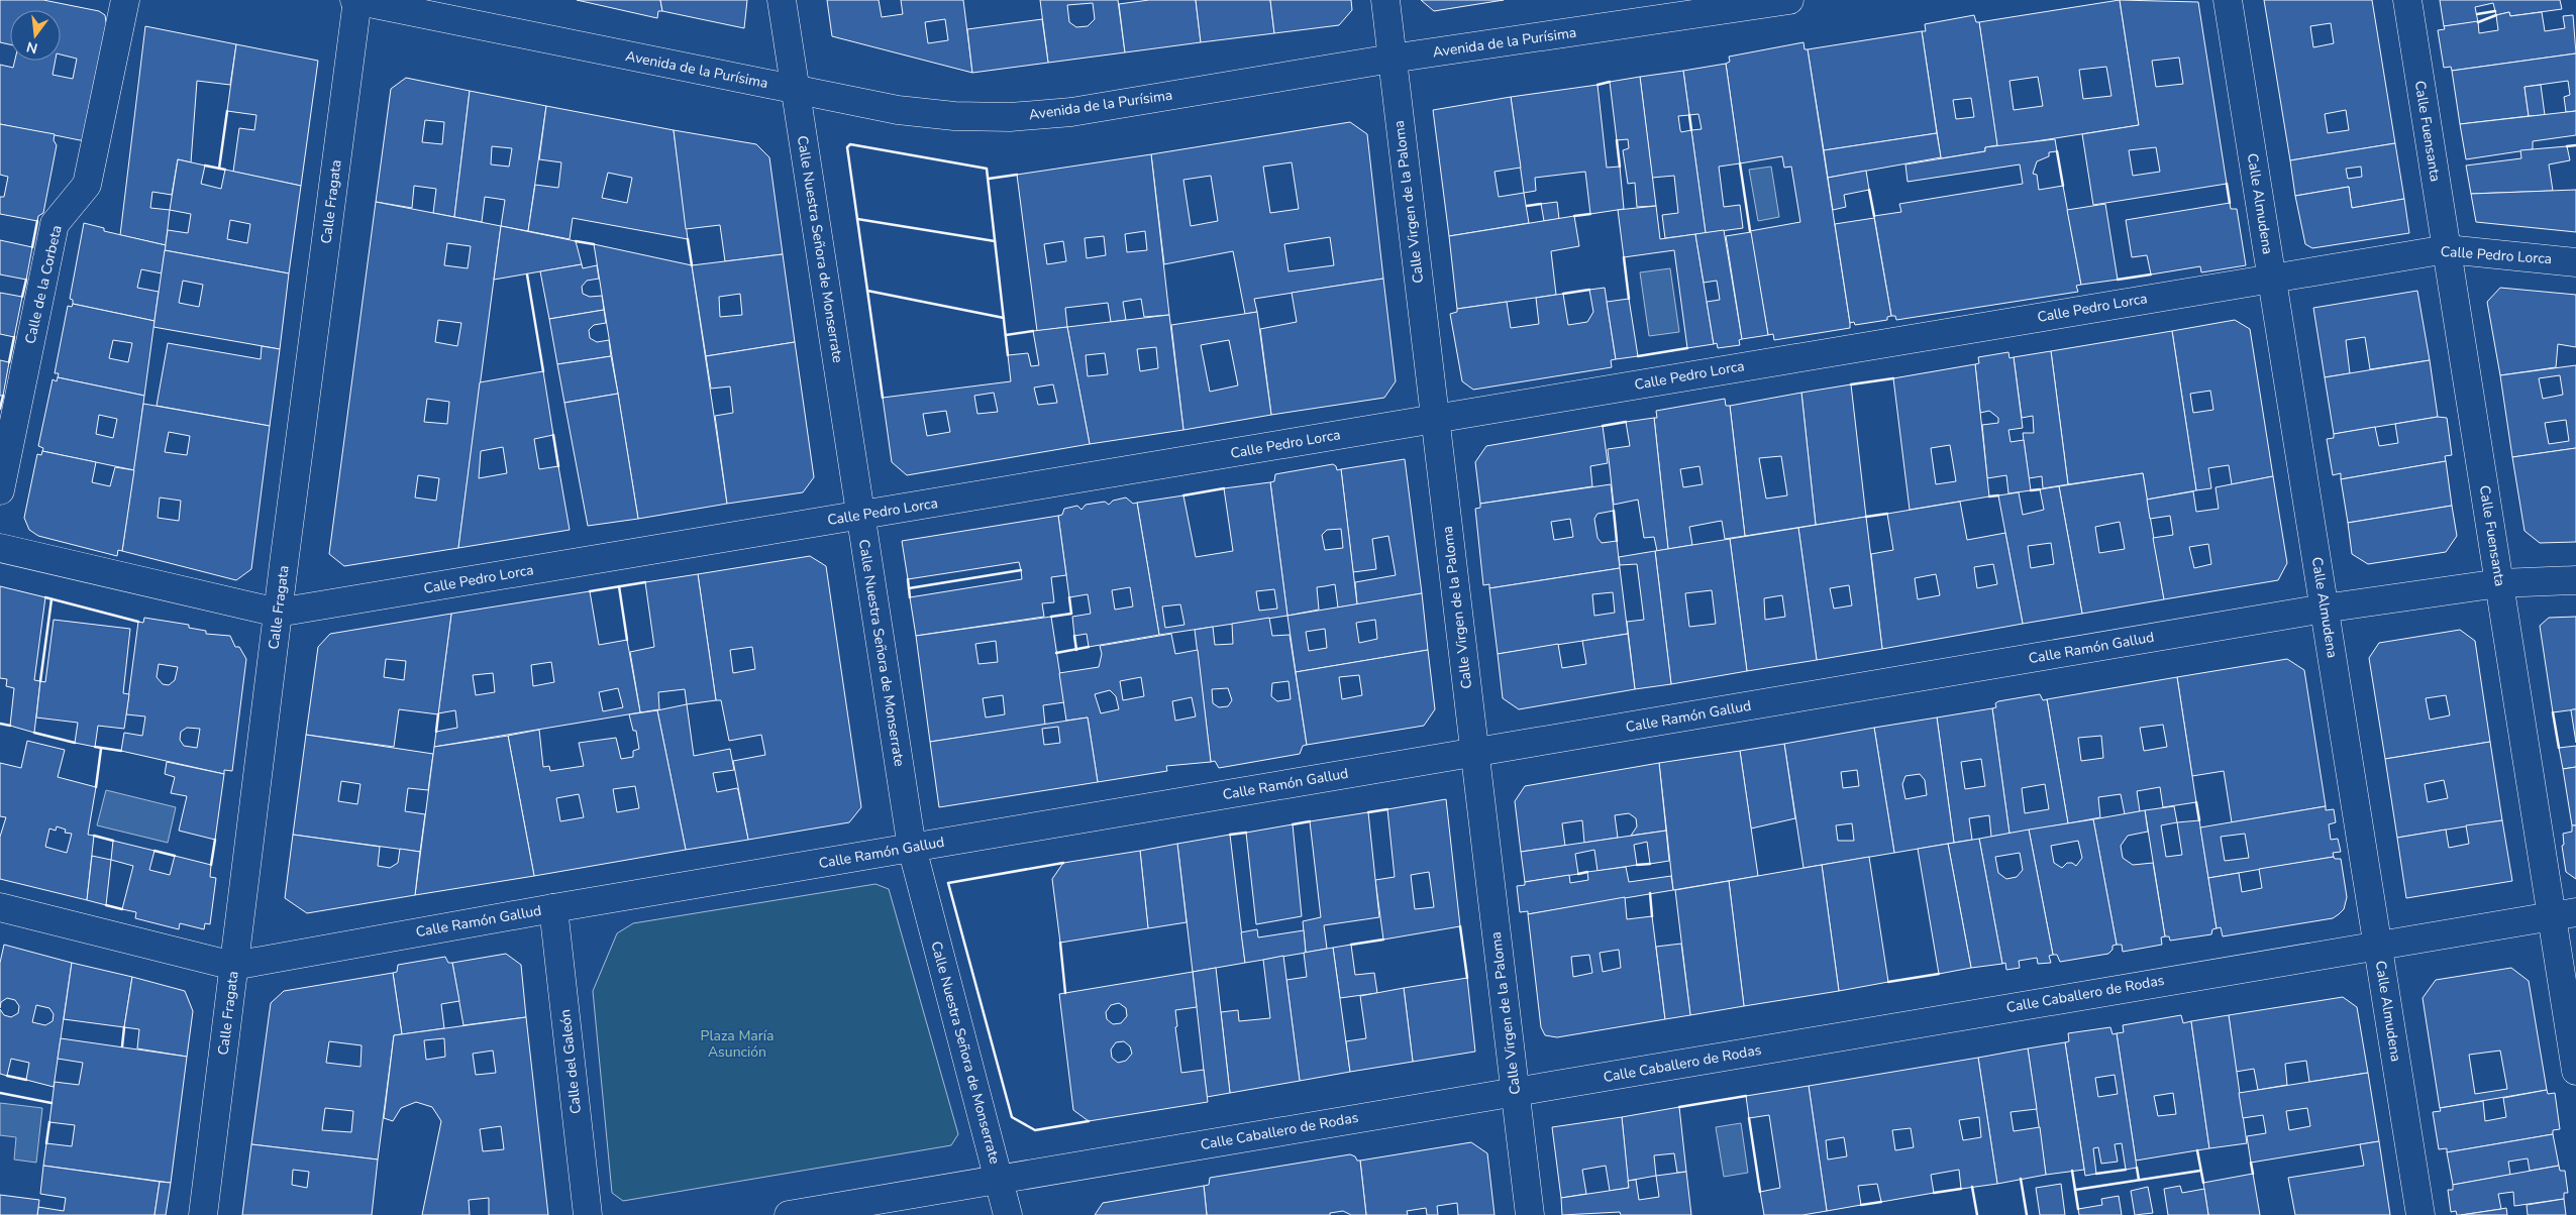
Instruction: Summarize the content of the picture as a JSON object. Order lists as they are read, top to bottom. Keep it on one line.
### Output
{"streets":{"street":["Avenida de la Purísima","Calle Fuensanta","Calle Fragata","Calle Virgen de la Paloma","Calle Almudena","Calle Nuestra Señora de Monserrate","Calle Pedro Lorca","Calle de la Corbeta","Calle Ramón Gallud","Calle Caballero de Rodas","Calle del Galeón"]},"crossings":[["Avenida de la Purísima","Calle Fragata"],["Avenida de la Purísima","Calle Virgen de la Paloma"],["Avenida de la Purísima","Calle Nuestra Señora de Monserrate"],["Calle Fuensanta","Calle Pedro Lorca"],["Calle Fuensanta","Calle Ramón Gallud"],["Calle Fuensanta","Calle Caballero de Rodas"],["Calle Fragata","Calle Pedro Lorca"],["Calle Fragata","Calle Ramón Gallud"],["Calle Virgen de la Paloma","Calle Pedro Lorca"],["Calle Virgen de la Paloma","Calle Ramón Gallud"],["Calle Virgen de la Paloma","Calle Caballero de Rodas"],["Calle Almudena","Calle Pedro Lorca"],["Calle Almudena","Calle Ramón Gallud"],["Calle Almudena","Calle Caballero de Rodas"],["Calle Nuestra Señora de Monserrate","Calle Pedro Lorca"],["Calle Nuestra Señora de Monserrate","Calle Ramón Gallud"],["Calle Nuestra Señora de Monserrate","Calle Caballero de Rodas"],["Calle Ramón Gallud","Calle del Galeón"]],"parks":["Plaza María Asunción"],"north":"bottom"}
